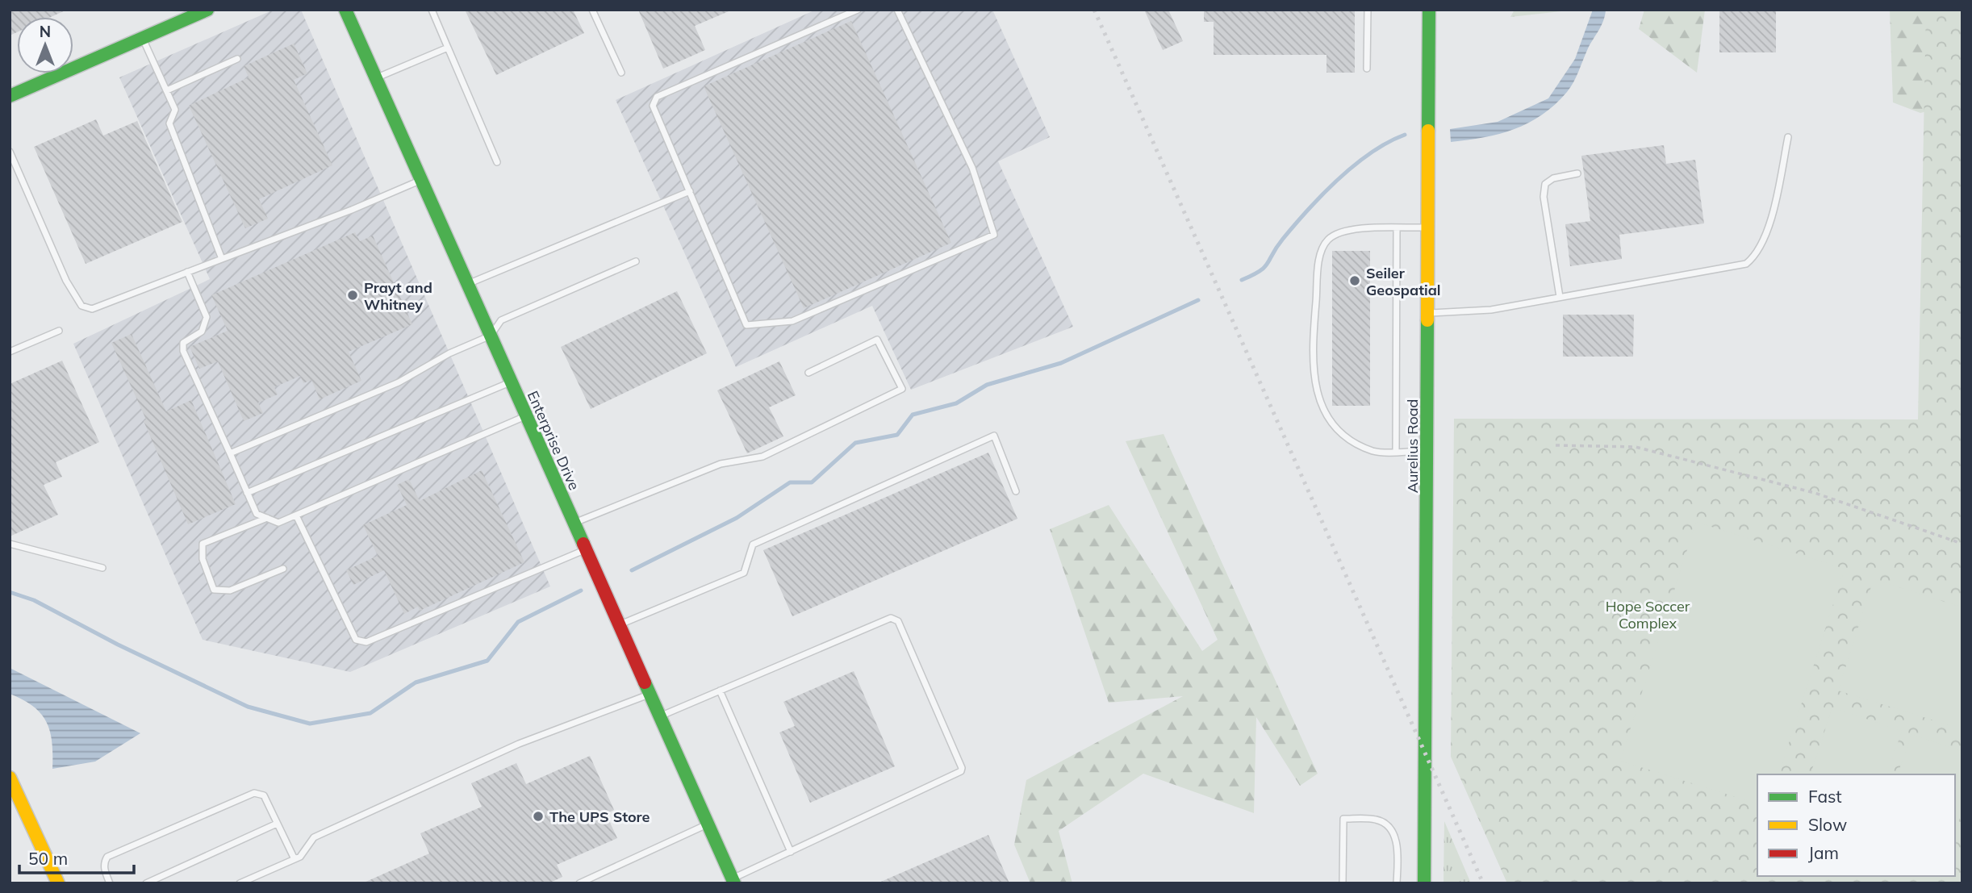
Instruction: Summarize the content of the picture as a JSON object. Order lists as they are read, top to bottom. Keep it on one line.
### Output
{"streets":{"street":["Enterprise Drive","Aurelius Road"]},"parks":["Hope Soccer Complex"],"places":["Seiler Geospatial","Prayt and Whitney","The UPS Store"],"legend":["Fast","Slow","Jam"],"scale_bar":"50 m","north":"top"}
